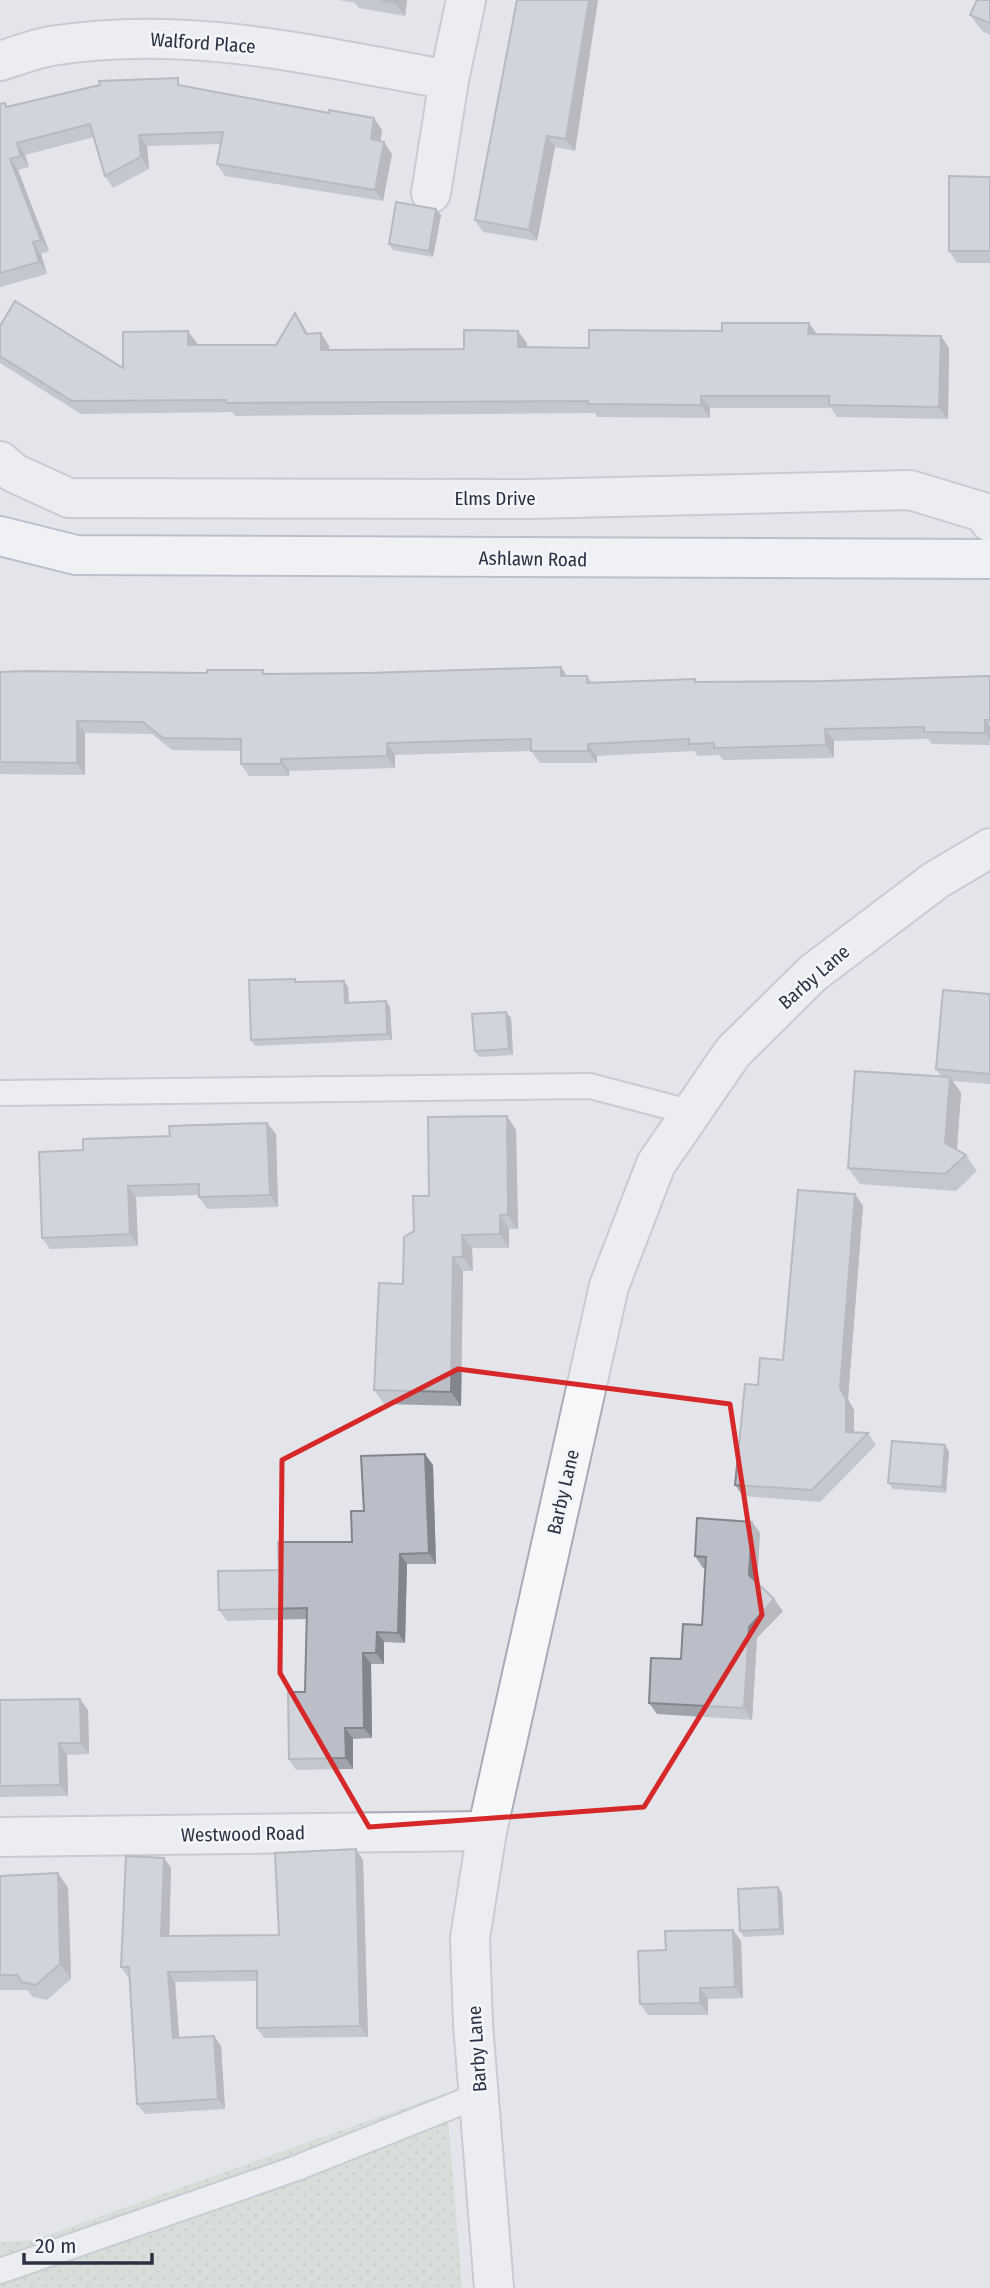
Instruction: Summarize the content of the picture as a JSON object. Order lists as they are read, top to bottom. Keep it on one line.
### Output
{"streets":{"highway":["Ashlawn Road"],"street":["Walford Place","Elms Drive","Barby Lane","Westwood Road"]},"crossings":[["Barby Lane","Westwood Road"]],"scale_bar":"20 m"}
